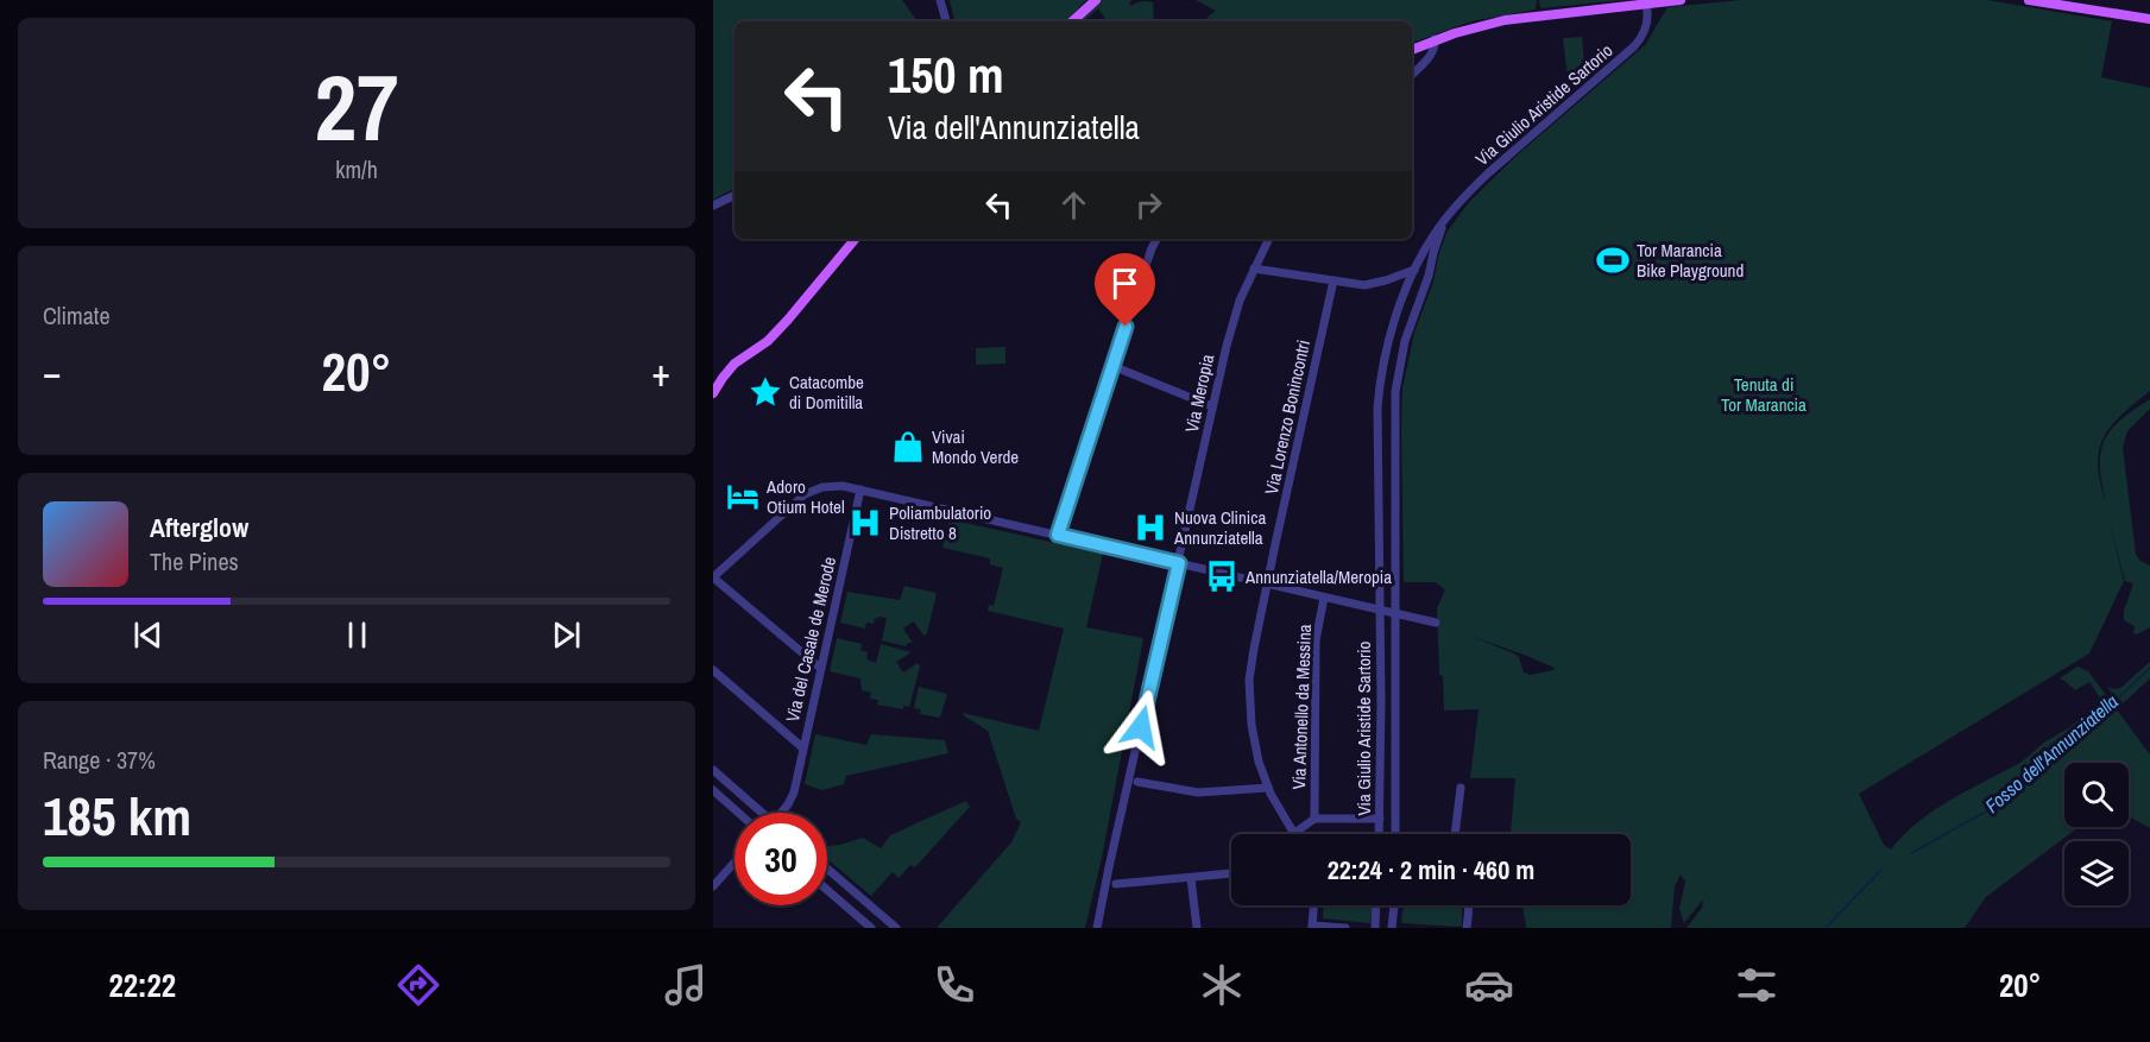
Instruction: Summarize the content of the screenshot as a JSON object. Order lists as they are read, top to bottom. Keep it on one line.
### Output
{"streets":{"street":["Via Giulio Aristide Sartorio","Via Meropia","Via Lorenzo Bonincontri","Via del Casale de Merode","Via Antonello da Messina"]},"water":["Fosso dell'Annunziatella"],"parks":["Tenuta di Tor Marancia"],"places":{"sports":["Tor Marancia Bike Playground"],"place":["Catacombe di Domitilla"],"shop":["Vivai Mondo Verde"],"hotel":["Adoro Otium Hotel"],"hospital":["Poliambulatorio Distretto 8","Nuova Clinica Annunziatella"],"bus stop":["Annunziatella/Meropia"]},"page":{"tile":[["27","km/h"],"Climate",["Range · 37%","185 km"]],"turn":["150 m","Via dell'Annunziatella"],"heat":["−","20°","+"],"song":["Afterglow","The Pines"],"limit":"30","trip":"22:24 · 2 min · 460 m","tabs":["22:22","20°"]}}
